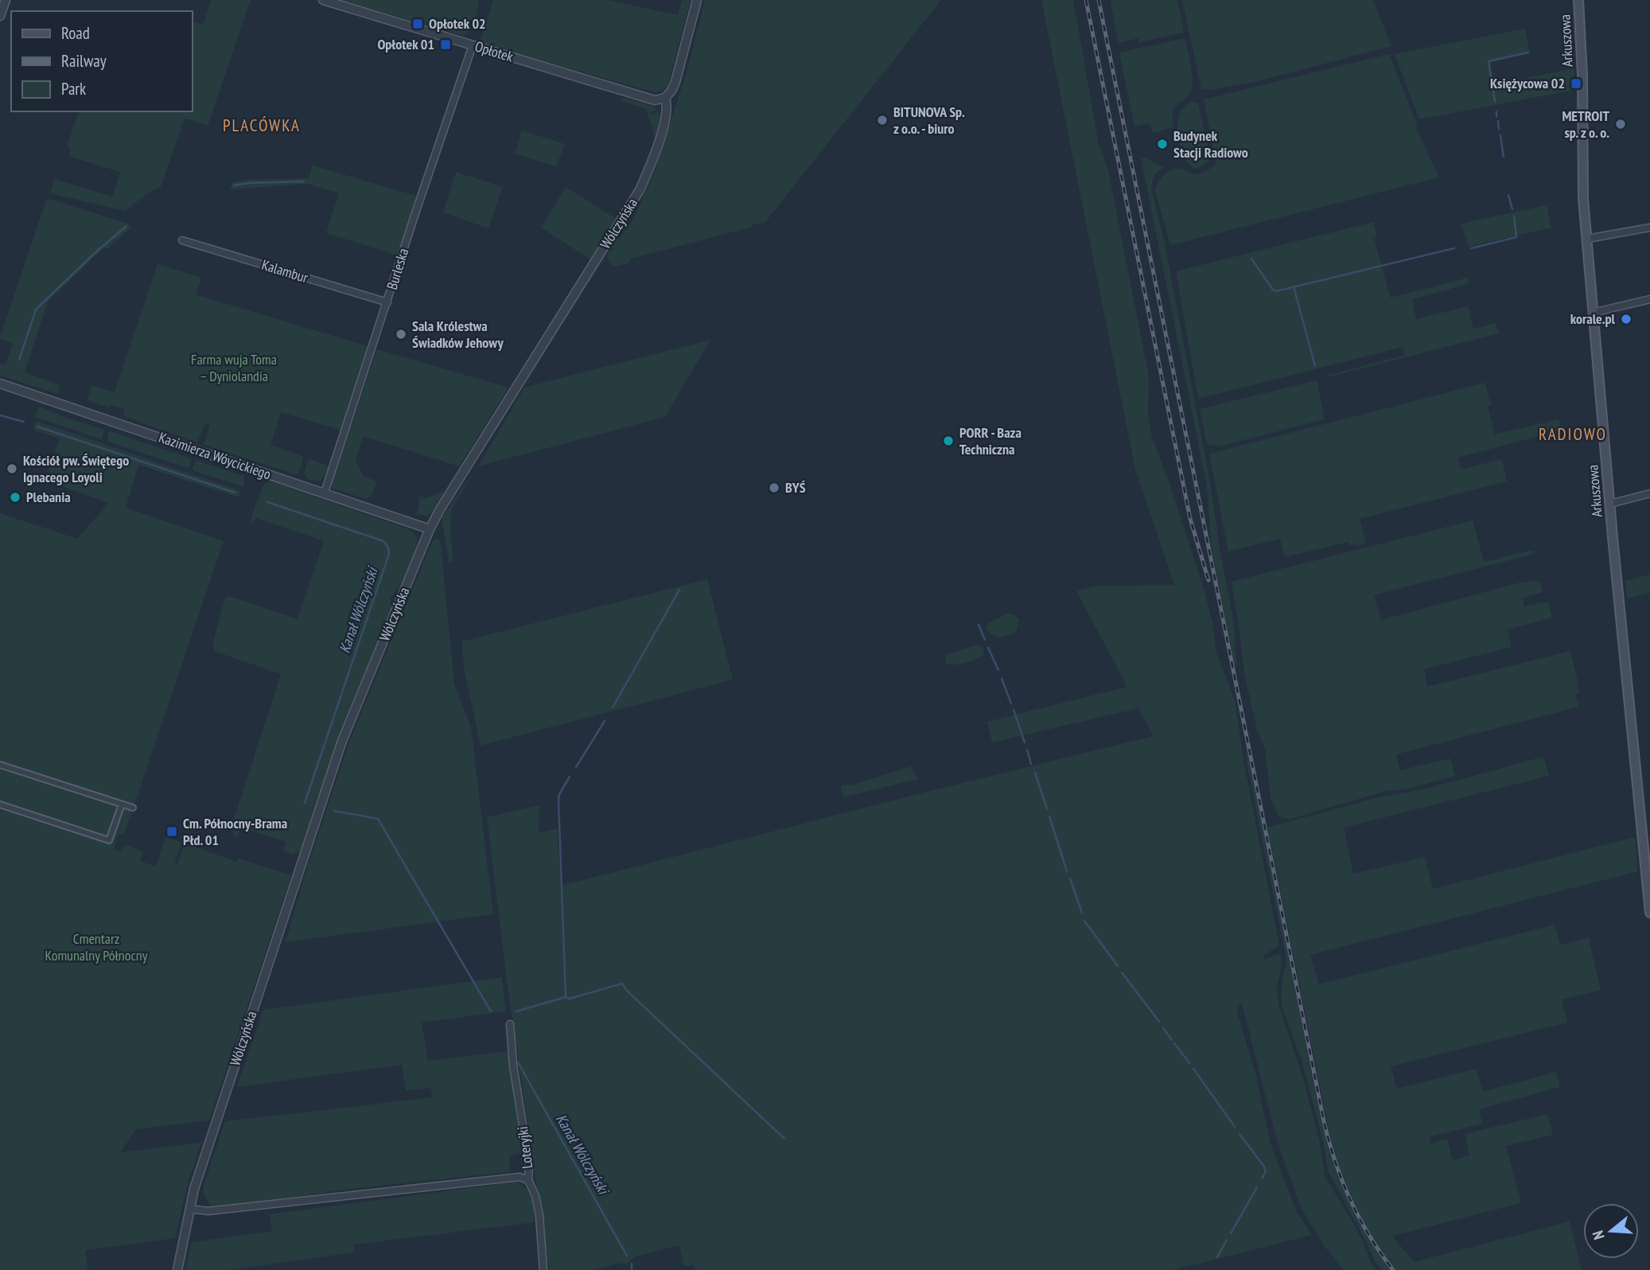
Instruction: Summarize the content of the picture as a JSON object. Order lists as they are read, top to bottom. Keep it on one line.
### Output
{"streets":{"main road":["Arkuszowa"],"street":["Opłotek","Wólczyńska","Burleska","Kalambur","Kazimierza Wóycickiego","Loteryjki"]},"crossings":[["Opłotek","Wólczyńska"],["Opłotek","Burleska"],["Wólczyńska","Kazimierza Wóycickiego"],["Burleska","Kalambur"],["Burleska","Kazimierza Wóycickiego"]],"districts":["PLACÓWKA","RADIOWO"],"water":["Kanał Wólczyński"],"parks":["Farma wuja Toma – Dyniolandia","Cmentarz Komunalny Północny"],"places":{"transit":["Opłotek 02","Opłotek 01","Księżycowa 02","Cm. Północny-Brama Płd. 01"],"other":["BITUNOVA Sp. z o.o. - biuro","METROIT sp. z o. o.","Budynek Stacji Radiowo","korale.pl","Sala Królestwa Świadków Jehowy","PORR - Baza Techniczna","Kościół pw. Świętego Ignacego Loyoli","BYŚ","Plebania"]},"legend":["Road","Railway","Park"],"north":"left"}
